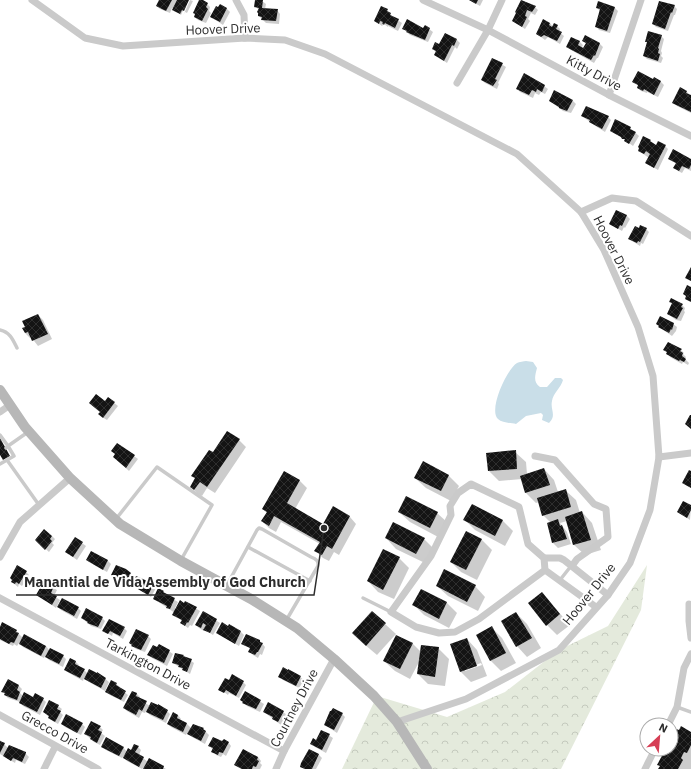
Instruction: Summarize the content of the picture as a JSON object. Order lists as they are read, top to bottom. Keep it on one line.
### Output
{"streets":{"street":["Hoover Drive","Kitty Drive","Tarkington Drive","Courtney Drive","Grecco Drive"]},"crossings":[["Tarkington Drive","Courtney Drive"]],"places":["Manantial de Vida Assembly of God Church"],"north":"top right"}
